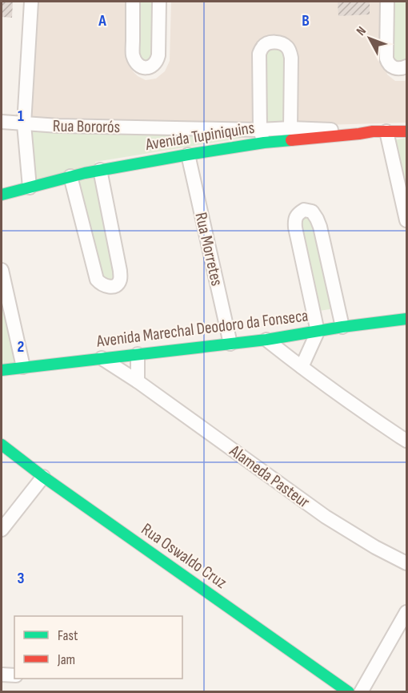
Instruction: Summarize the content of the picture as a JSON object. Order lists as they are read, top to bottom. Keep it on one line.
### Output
{"streets":{"street":["Rua Bororós","Avenida Tupiniquins","Rua Morretes","Avenida Marechal Deodoro da Fonseca","Alameda Pasteur","Rua Oswaldo Cruz"]},"crossings":[["Rua Bororós","Avenida Tupiniquins"],["Avenida Tupiniquins","Rua Morretes"],["Rua Morretes","Avenida Marechal Deodoro da Fonseca"],["Avenida Marechal Deodoro da Fonseca","Alameda Pasteur"]],"legend":["Fast","Jam"],"north":"top left","grid":{"columns":["A","B"],"rows":["1","2","3"]}}
